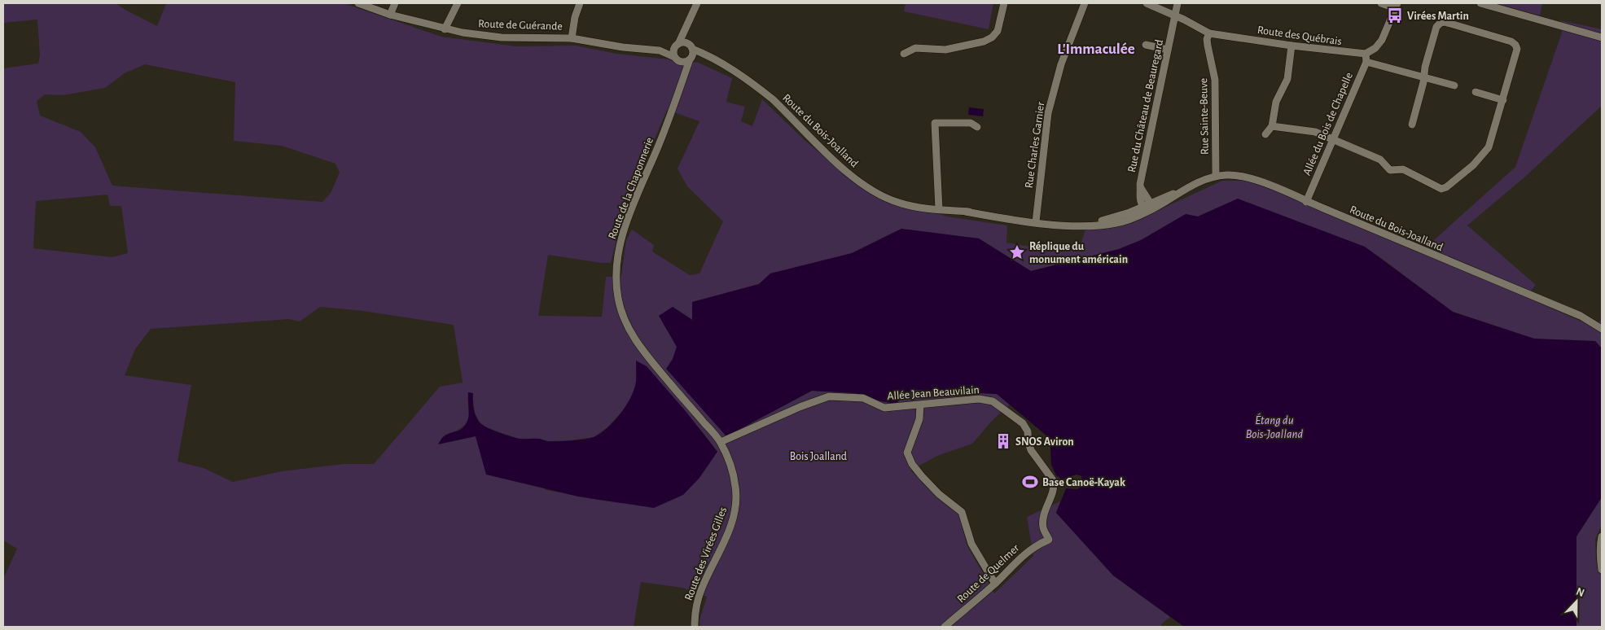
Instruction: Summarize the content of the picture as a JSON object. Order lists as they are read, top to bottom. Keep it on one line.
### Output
{"streets":{"street":["Route de Guérande","Route des Québrais","Rue du Château de Beauregard","Rue Sainte-Beuve","Allée du Bois de Chapelle","Route du Bois-Joalland","Rue Charles Garnier","Route de la Chaponnerie","Allée Jean Beauvilain","Route des Virées Gilles","Route de Quelmer"]},"crossings":[["Route de Guérande","Route du Bois-Joalland"],["Route de Guérande","Route de la Chaponnerie"],["Route des Québrais","Rue du Château de Beauregard"],["Route des Québrais","Rue Sainte-Beuve"],["Route des Québrais","Allée du Bois de Chapelle"],["Rue du Château de Beauregard","Route du Bois-Joalland"],["Rue Sainte-Beuve","Route du Bois-Joalland"],["Allée du Bois de Chapelle","Route du Bois-Joalland"],["Route du Bois-Joalland","Rue Charles Garnier"],["Route du Bois-Joalland","Route de la Chaponnerie"],["Route de la Chaponnerie","Allée Jean Beauvilain"],["Route de la Chaponnerie","Route des Virées Gilles"],["Allée Jean Beauvilain","Route des Virées Gilles"],["Allée Jean Beauvilain","Route de Quelmer"]],"districts":["L'Immaculée"],"water":["Étang du Bois-Joalland"],"parks":["Bois Joalland"],"places":{"bus stop":["Virées Martin"],"place":["Réplique du monument américain"],"building":["SNOS Aviron"],"sports":["Base Canoë-Kayak"]},"north":"top"}
